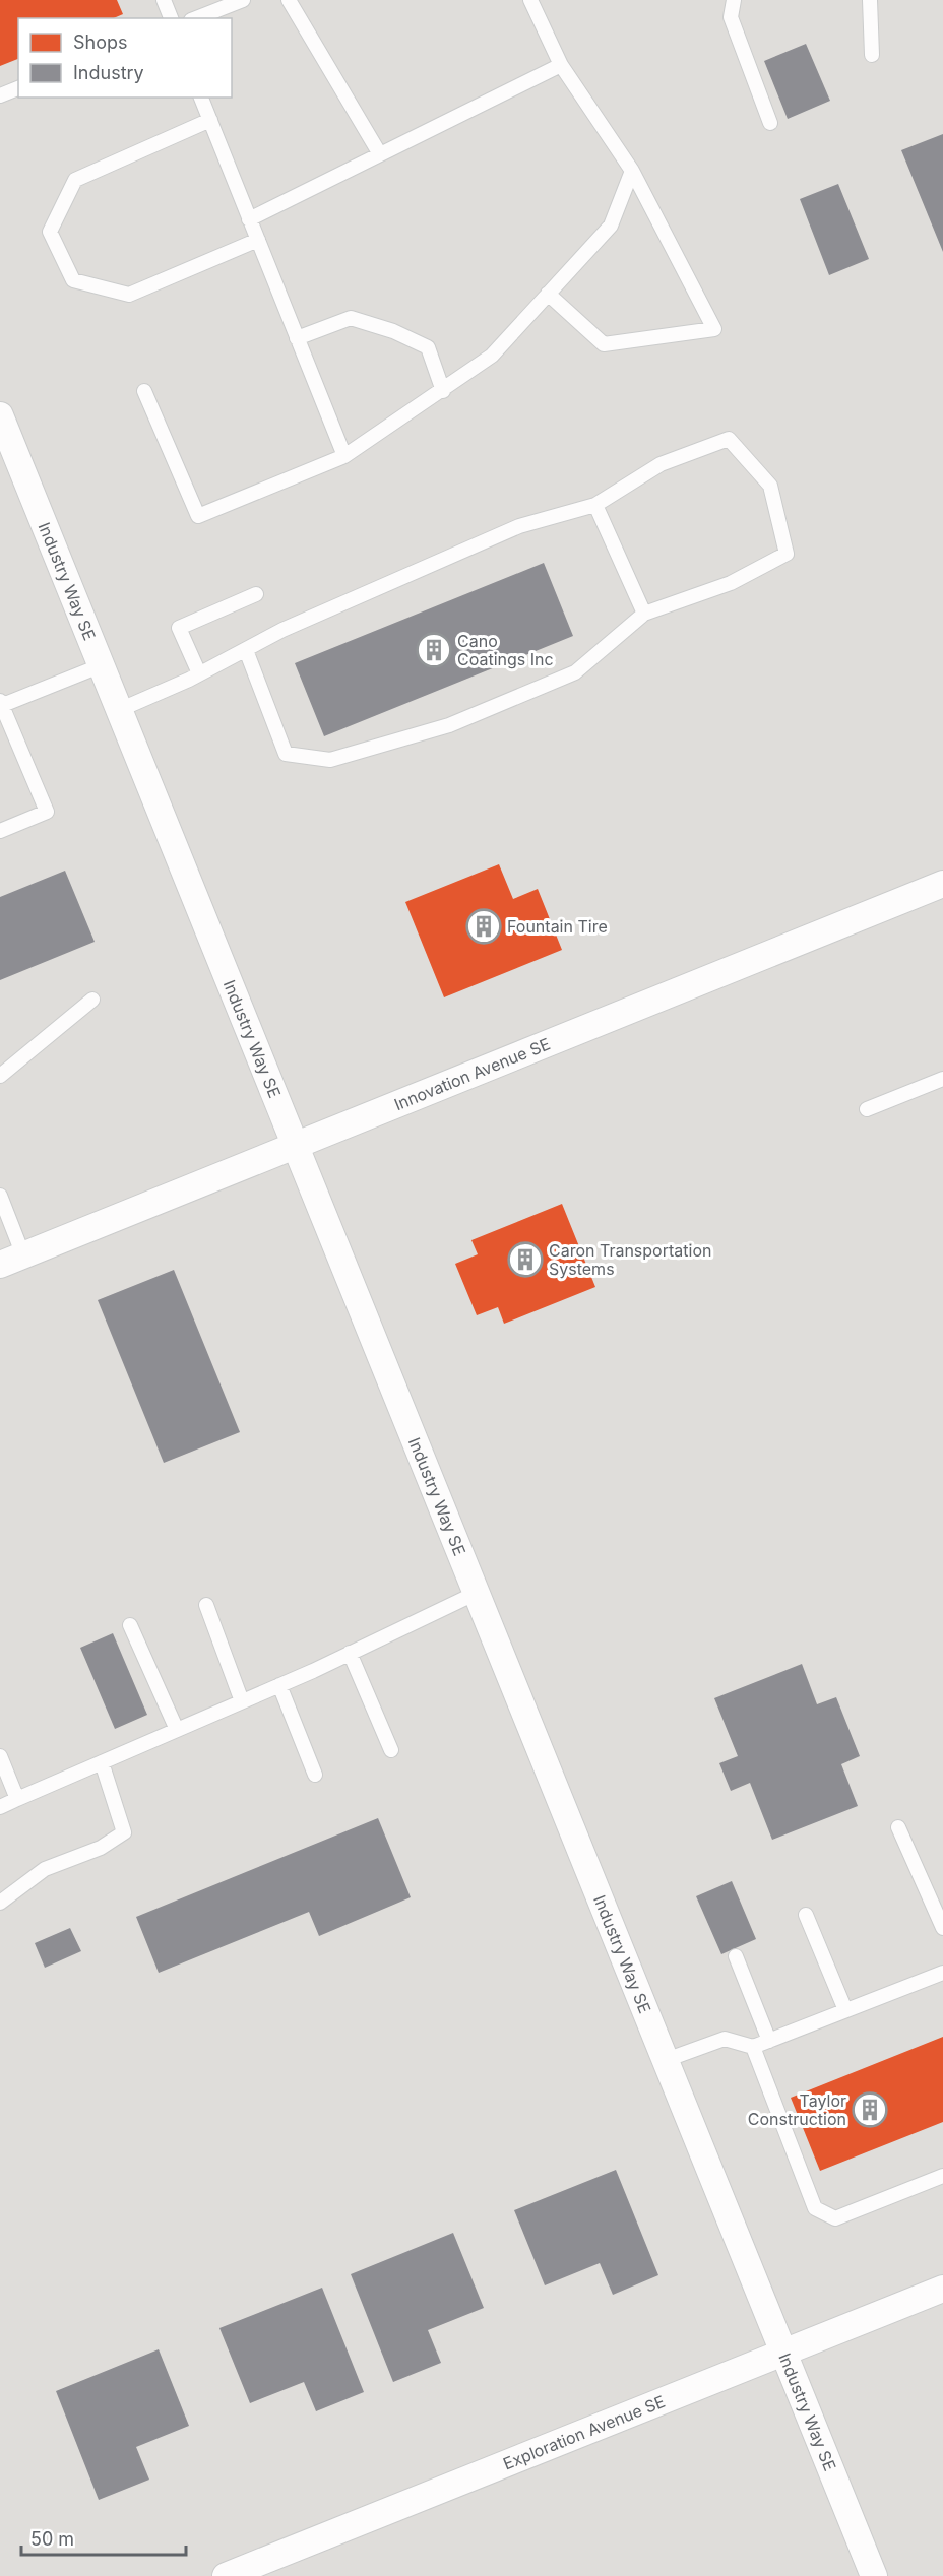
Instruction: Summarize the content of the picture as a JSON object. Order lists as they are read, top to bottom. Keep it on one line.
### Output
{"streets":{"street":["Industry Way SE","Innovation Avenue SE","Exploration Avenue SE"]},"crossings":[["Industry Way SE","Innovation Avenue SE"],["Industry Way SE","Exploration Avenue SE"]],"places":{"building":["Cano Coatings Inc","Fountain Tire","Caron Transportation Systems","Taylor Construction"]},"legend":["Shops","Industry"],"scale_bar":"50 m"}
